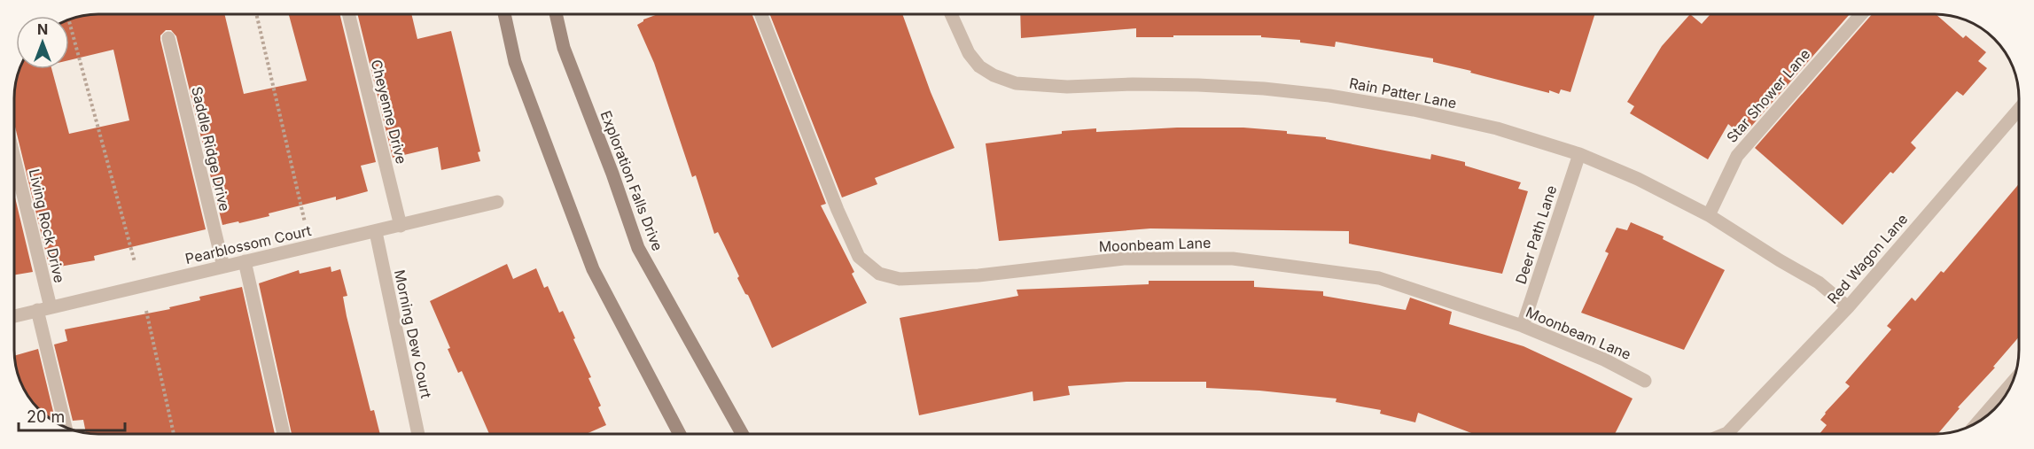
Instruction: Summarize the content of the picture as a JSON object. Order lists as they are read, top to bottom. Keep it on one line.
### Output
{"streets":{"street":["Rain Patter Lane","Star Shower Lane","Cheyenne Drive","Saddle Ridge Drive","Exploration Falls Drive","Living Rock Drive","Deer Path Lane","Pearblossom Court","Moonbeam Lane","Red Wagon Lane","Morning Dew Court"]},"crossings":[["Rain Patter Lane","Star Shower Lane"],["Rain Patter Lane","Deer Path Lane"],["Rain Patter Lane","Red Wagon Lane"],["Cheyenne Drive","Pearblossom Court"],["Saddle Ridge Drive","Pearblossom Court"],["Living Rock Drive","Pearblossom Court"],["Deer Path Lane","Moonbeam Lane"],["Pearblossom Court","Morning Dew Court"]],"scale_bar":"20 m","north":"top"}
